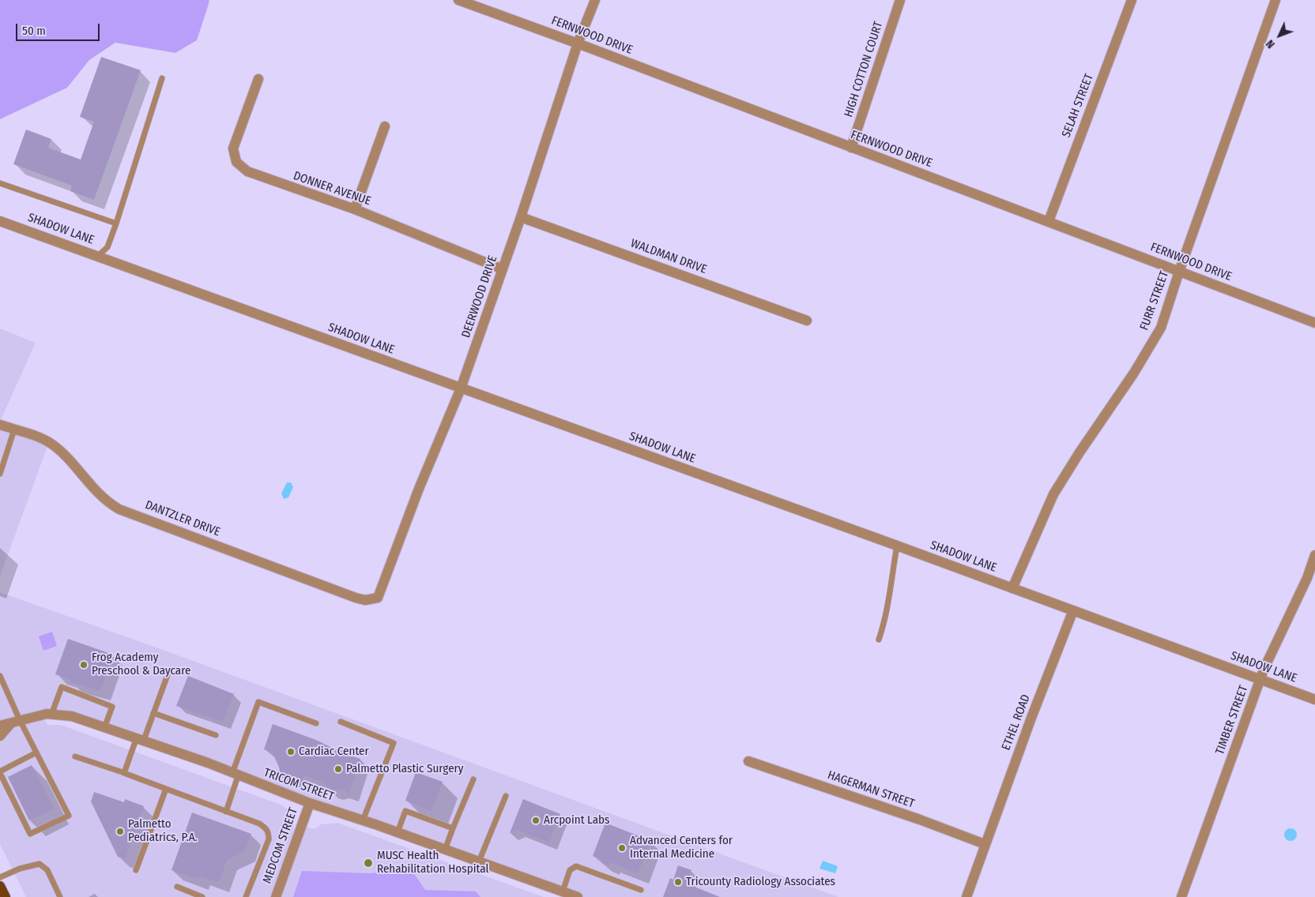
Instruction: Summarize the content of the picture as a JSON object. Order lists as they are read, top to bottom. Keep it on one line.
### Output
{"streets":{"street":["FERNWOOD DRIVE","HIGH COTTON COURT","SELAH STREET","DONNER AVENUE","SHADOW LANE","WALDMAN DRIVE","DEERWOOD DRIVE","FURR STREET","DANTZLER DRIVE","TIMBER STREET","ETHEL ROAD","TRICOM STREET","HAGERMAN STREET","MEDCOM STREET"]},"crossings":[["FERNWOOD DRIVE","HIGH COTTON COURT"],["FERNWOOD DRIVE","SELAH STREET"],["FERNWOOD DRIVE","DEERWOOD DRIVE"],["FERNWOOD DRIVE","FURR STREET"],["DONNER AVENUE","DEERWOOD DRIVE"],["SHADOW LANE","DEERWOOD DRIVE"],["SHADOW LANE","FURR STREET"],["SHADOW LANE","TIMBER STREET"],["SHADOW LANE","ETHEL ROAD"],["WALDMAN DRIVE","DEERWOOD DRIVE"],["DEERWOOD DRIVE","DANTZLER DRIVE"],["ETHEL ROAD","HAGERMAN STREET"],["TRICOM STREET","MEDCOM STREET"]],"places":["Frog Academy Preschool & Daycare","Cardiac Center","Palmetto Plastic Surgery","Arcpoint Labs","Palmetto Pediatrics, P.A.","Advanced Centers for Internal Medicine","MUSC Health Rehabilitation Hospital","Tricounty Radiology Associates"],"scale_bar":"50 m","north":"bottom left"}
